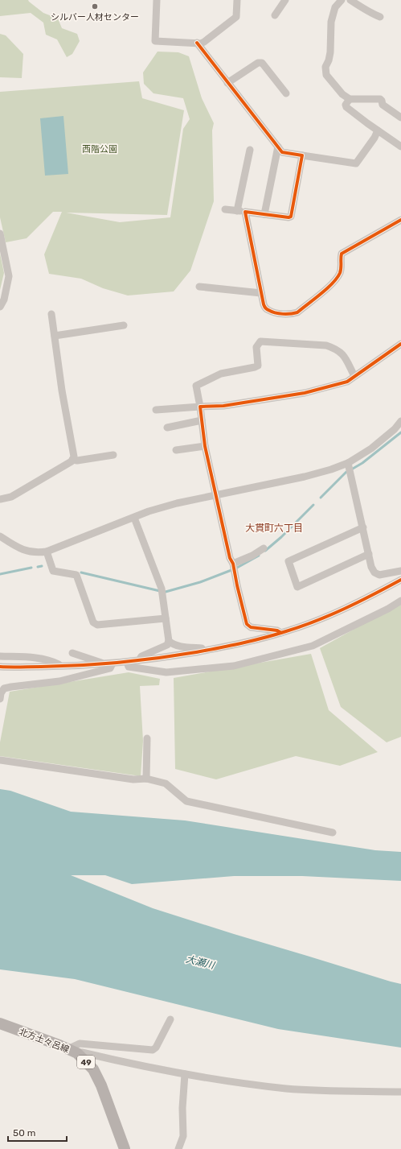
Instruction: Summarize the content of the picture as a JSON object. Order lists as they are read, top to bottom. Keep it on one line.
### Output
{"streets":{"main road":["北方土々呂線","49"]},"districts":["大貫町六丁目"],"water":["大瀬川"],"parks":["西階公園"],"places":["シルバー人材センター"],"scale_bar":"50 m"}
